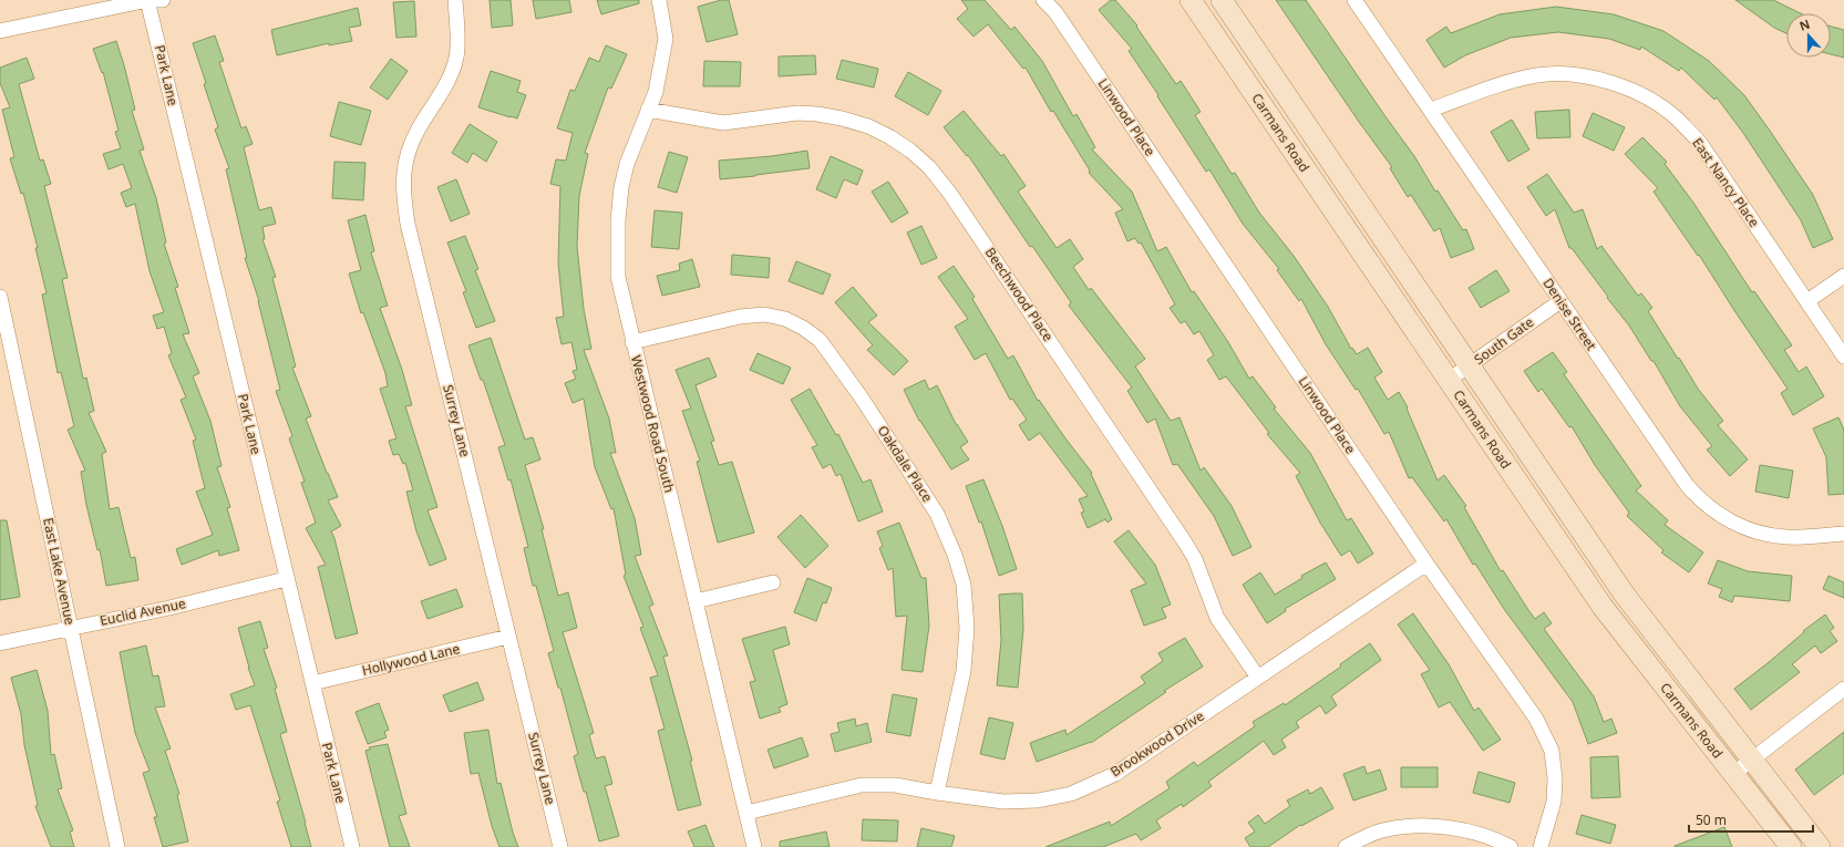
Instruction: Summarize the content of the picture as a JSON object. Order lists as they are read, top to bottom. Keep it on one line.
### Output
{"streets":{"street":["Park Lane","Linwood Place","Carmans Road","East Nancy Place","Beechwood Place","Denise Street","South Gate","Surrey Lane","Westwood Road South","Oakdale Place","East Lake Avenue","Euclid Avenue","Hollywood Lane","Brookwood Drive"]},"crossings":[["Park Lane","Euclid Avenue"],["Park Lane","Hollywood Lane"],["Linwood Place","Brookwood Drive"],["Carmans Road","South Gate"],["East Nancy Place","Denise Street"],["Beechwood Place","Westwood Road South"],["Beechwood Place","Brookwood Drive"],["Denise Street","South Gate"],["Surrey Lane","Hollywood Lane"],["Westwood Road South","Oakdale Place"],["Westwood Road South","Brookwood Drive"],["Oakdale Place","Brookwood Drive"],["East Lake Avenue","Euclid Avenue"]],"scale_bar":"50 m","north":"top"}
